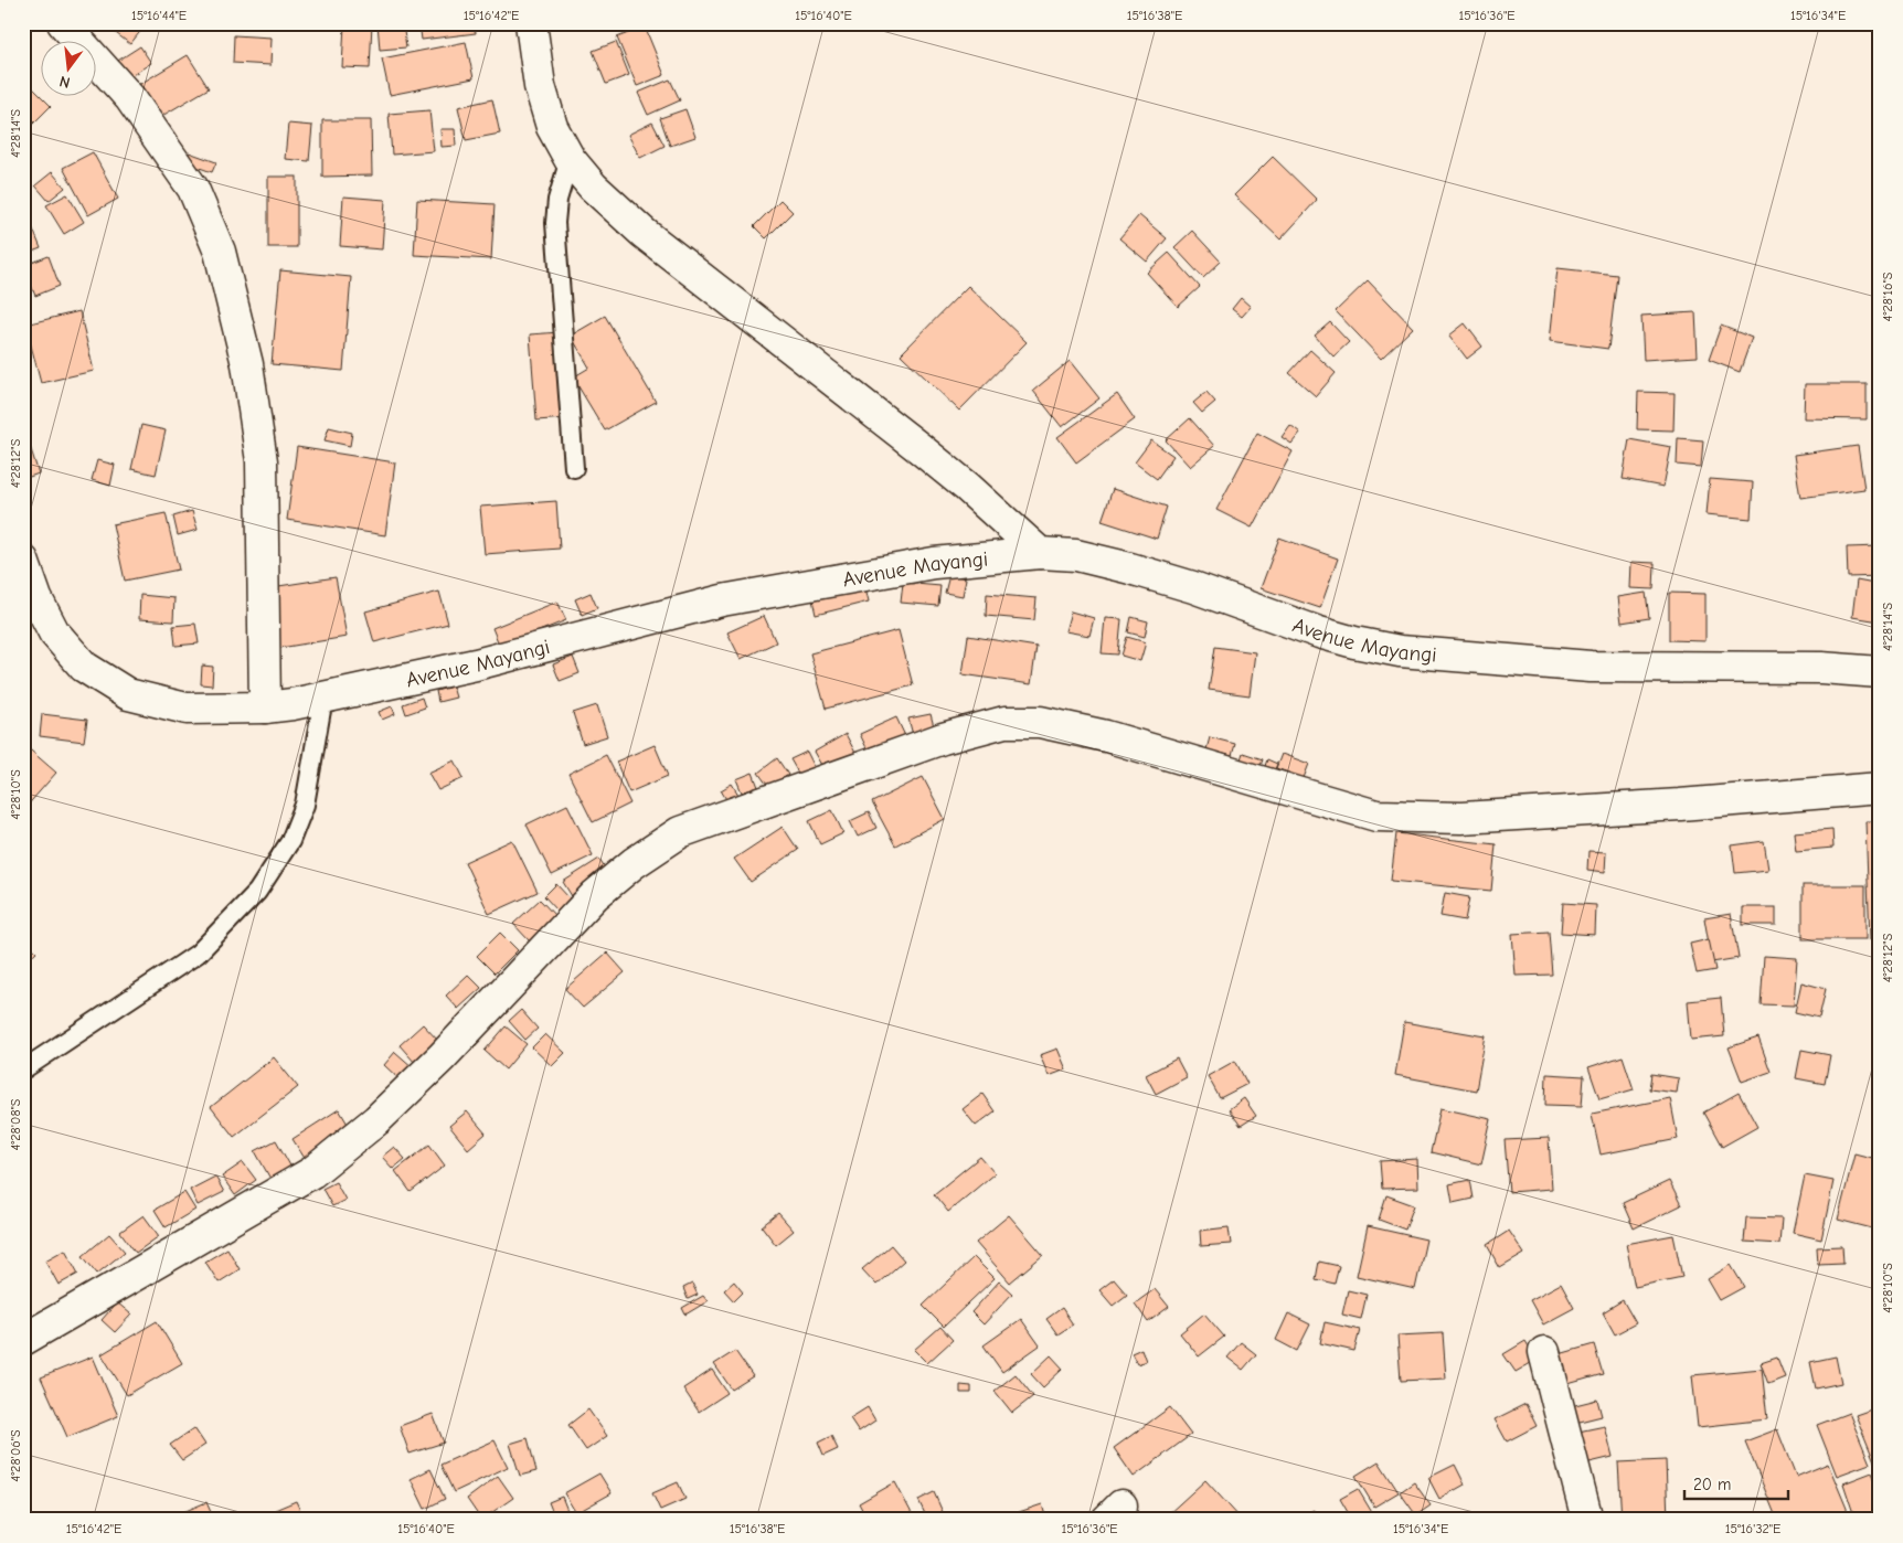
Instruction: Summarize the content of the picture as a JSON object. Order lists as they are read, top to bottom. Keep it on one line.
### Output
{"streets":{"street":["Avenue Mayangi"]},"scale_bar":"20 m","north":"bottom","coordinates":["15°16'44\"E","15°16'42\"E","15°16'40\"E","15°16'38\"E","15°16'36\"E","15°16'34\"E","4°28'14\"S","4°28'16\"S","4°28'12\"S","4°28'10\"S","4°28'08\"S","4°28'06\"S","15°16'32\"E"]}
